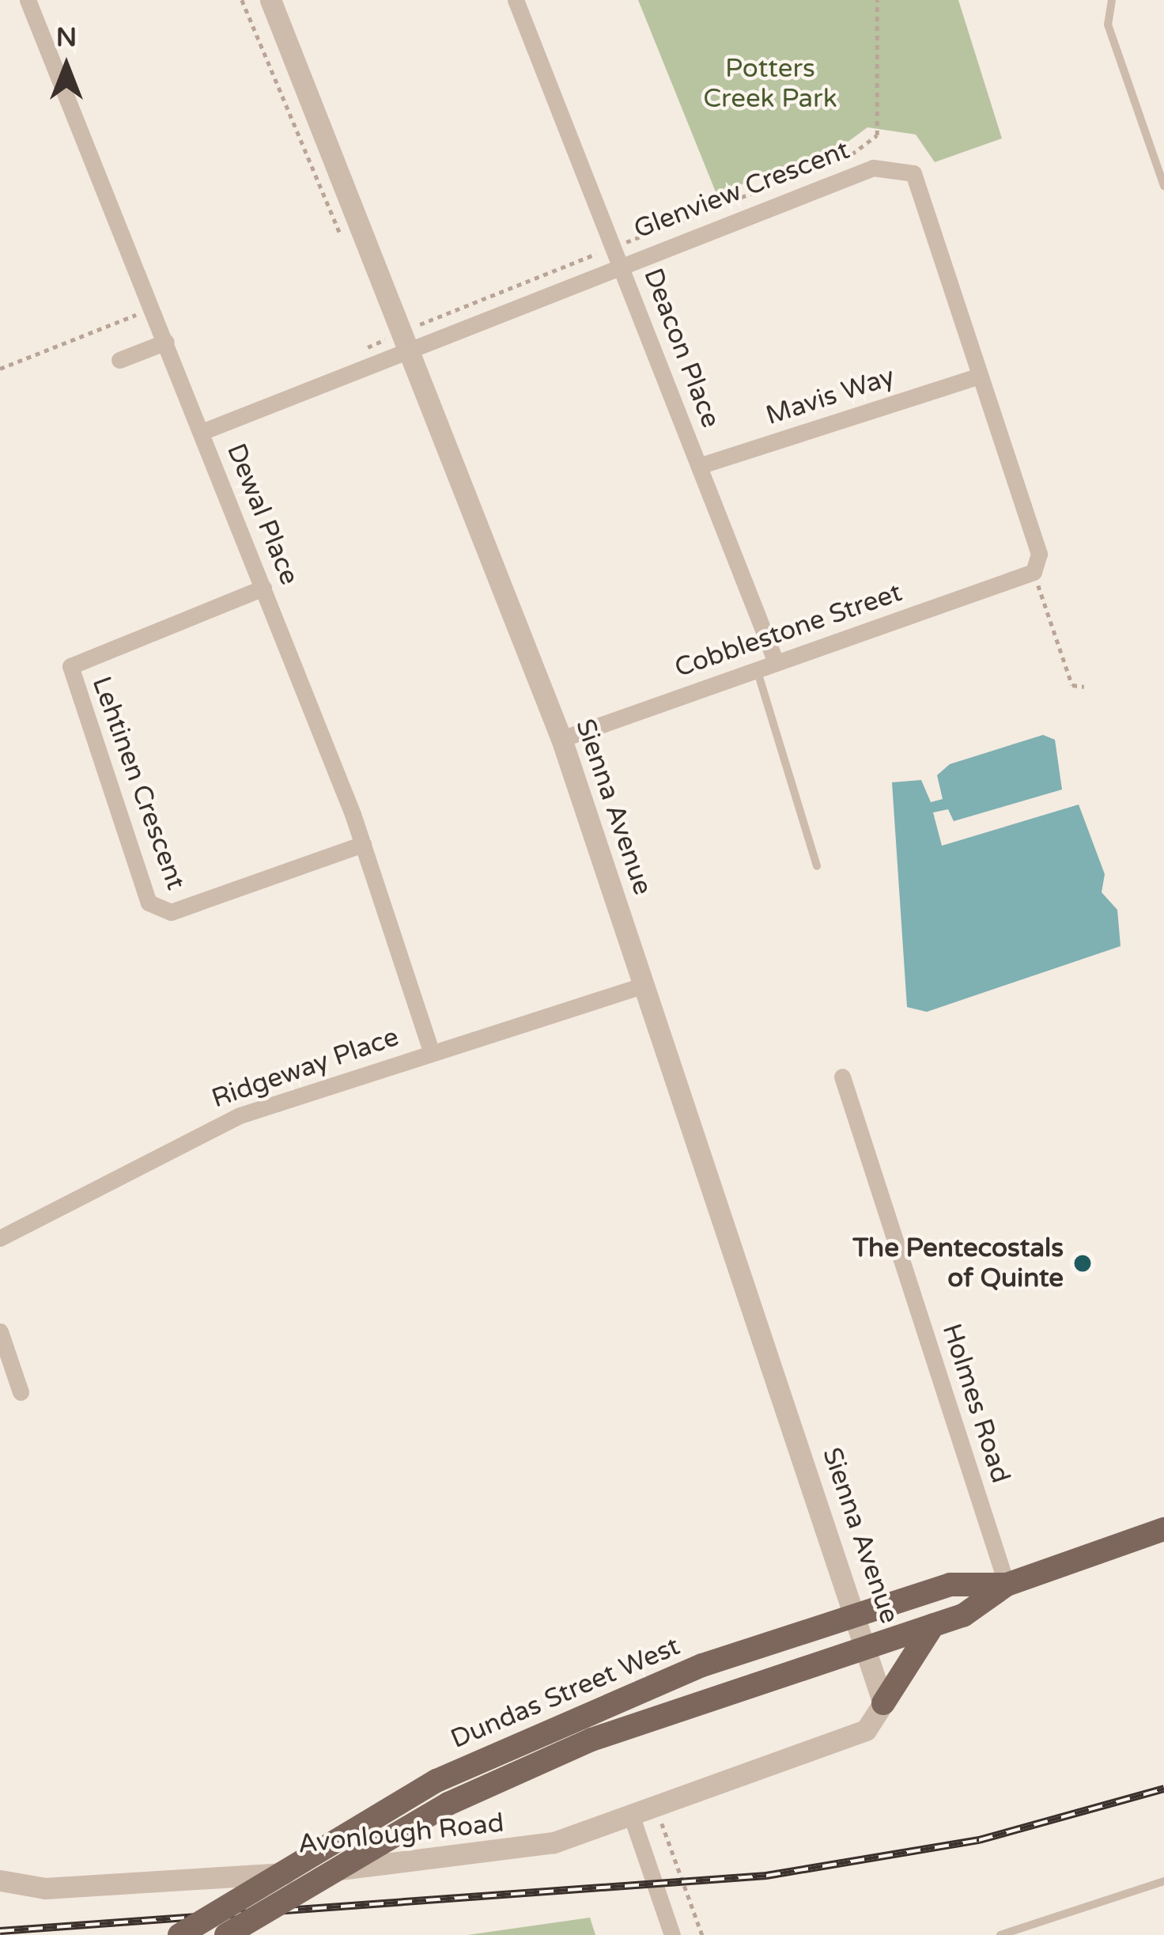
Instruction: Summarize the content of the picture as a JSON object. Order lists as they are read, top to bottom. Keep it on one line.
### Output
{"streets":{"main road":["Dundas Street West"],"street":["Glenview Crescent","Deacon Place","Mavis Way","Dewal Place","Cobblestone Street","Lehtinen Crescent","Sienna Avenue","Ridgeway Place","Holmes Road","Avonlough Road"]},"crossings":[["Glenview Crescent","Deacon Place"],["Glenview Crescent","Mavis Way"],["Glenview Crescent","Dewal Place"],["Glenview Crescent","Cobblestone Street"],["Glenview Crescent","Sienna Avenue"],["Deacon Place","Mavis Way"],["Deacon Place","Cobblestone Street"],["Dewal Place","Lehtinen Crescent"],["Dewal Place","Ridgeway Place"],["Cobblestone Street","Sienna Avenue"],["Sienna Avenue","Ridgeway Place"],["Sienna Avenue","Dundas Street West"],["Holmes Road","Dundas Street West"]],"parks":["Potters Creek Park"],"places":["The Pentecostals of Quinte"],"north":"top"}
